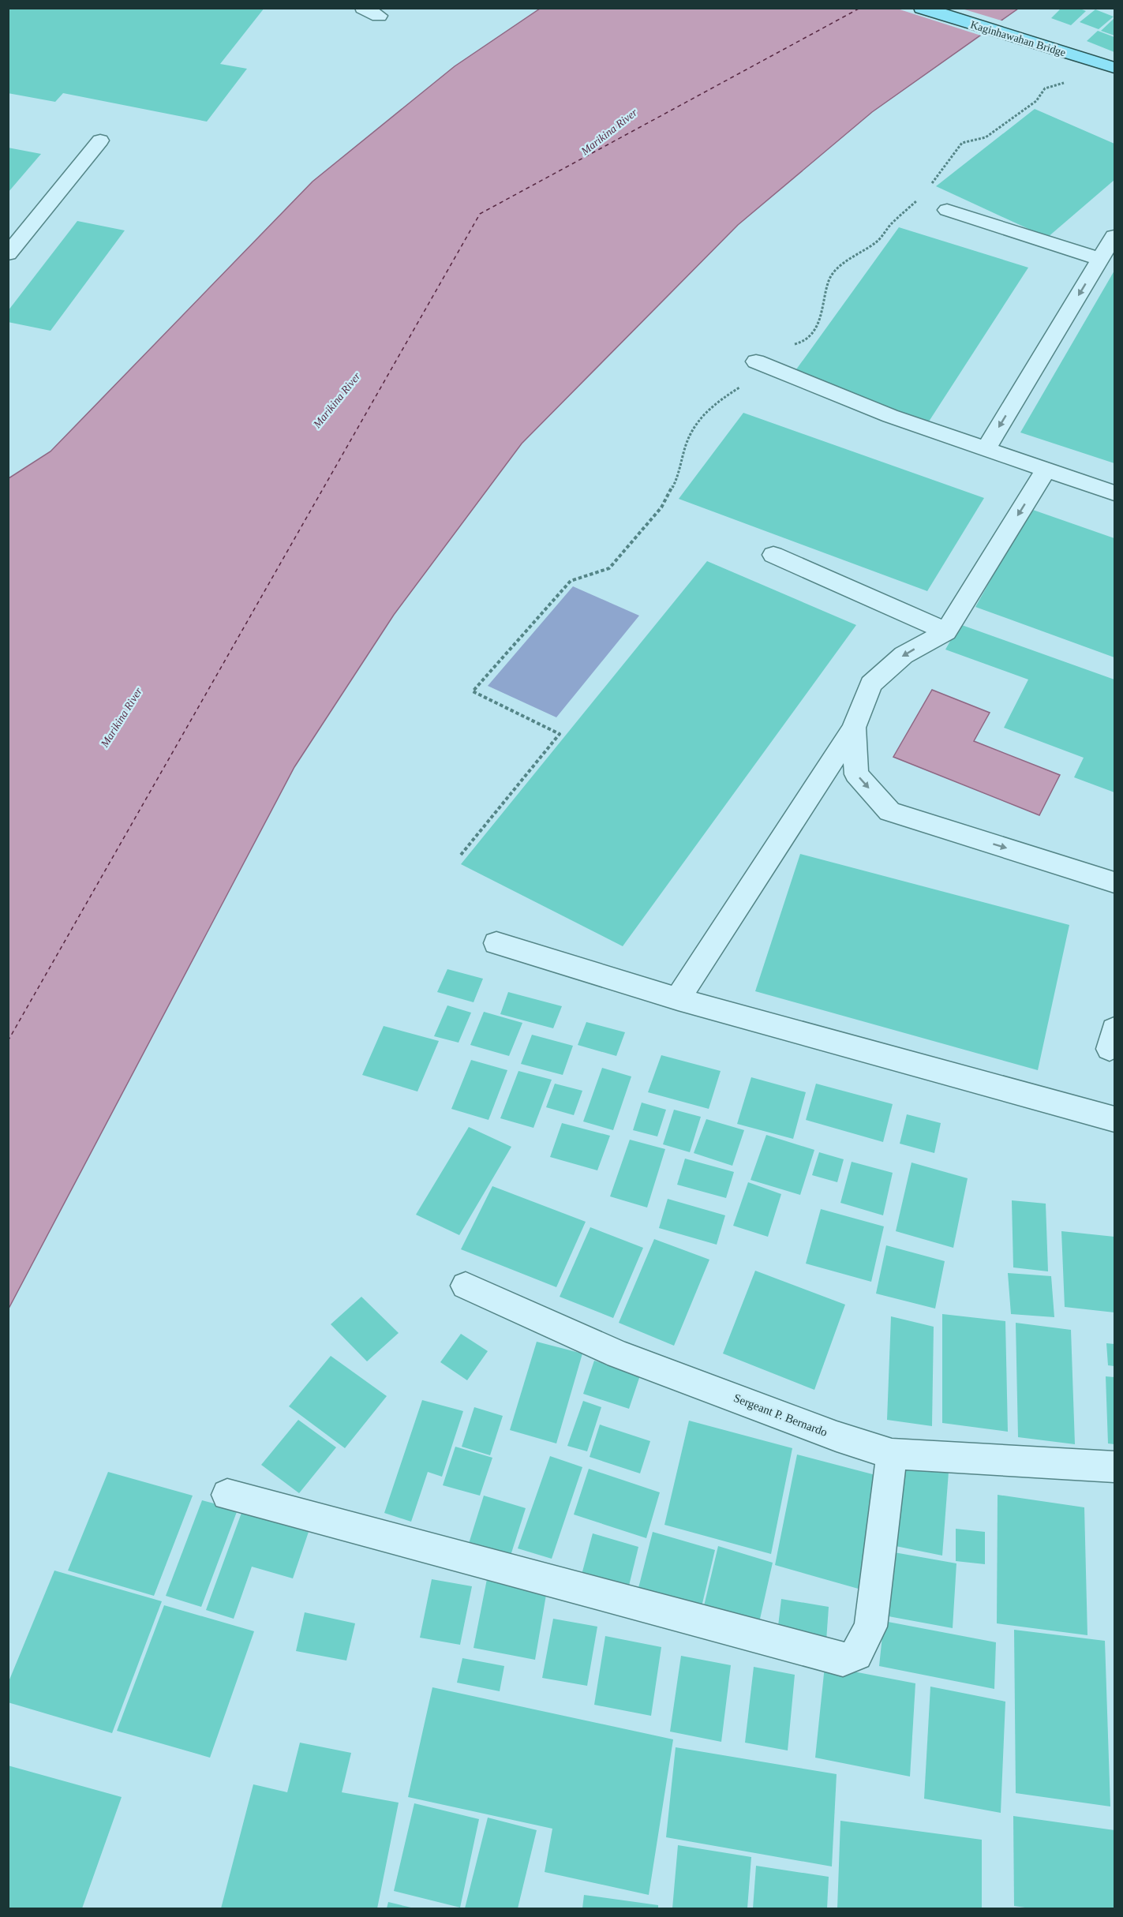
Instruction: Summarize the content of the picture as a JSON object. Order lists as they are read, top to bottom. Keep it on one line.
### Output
{"streets":{"main road":["Kaginhawahan Bridge"],"street":["Sergeant P. Bernardo"]},"water":["Marikina River"]}
